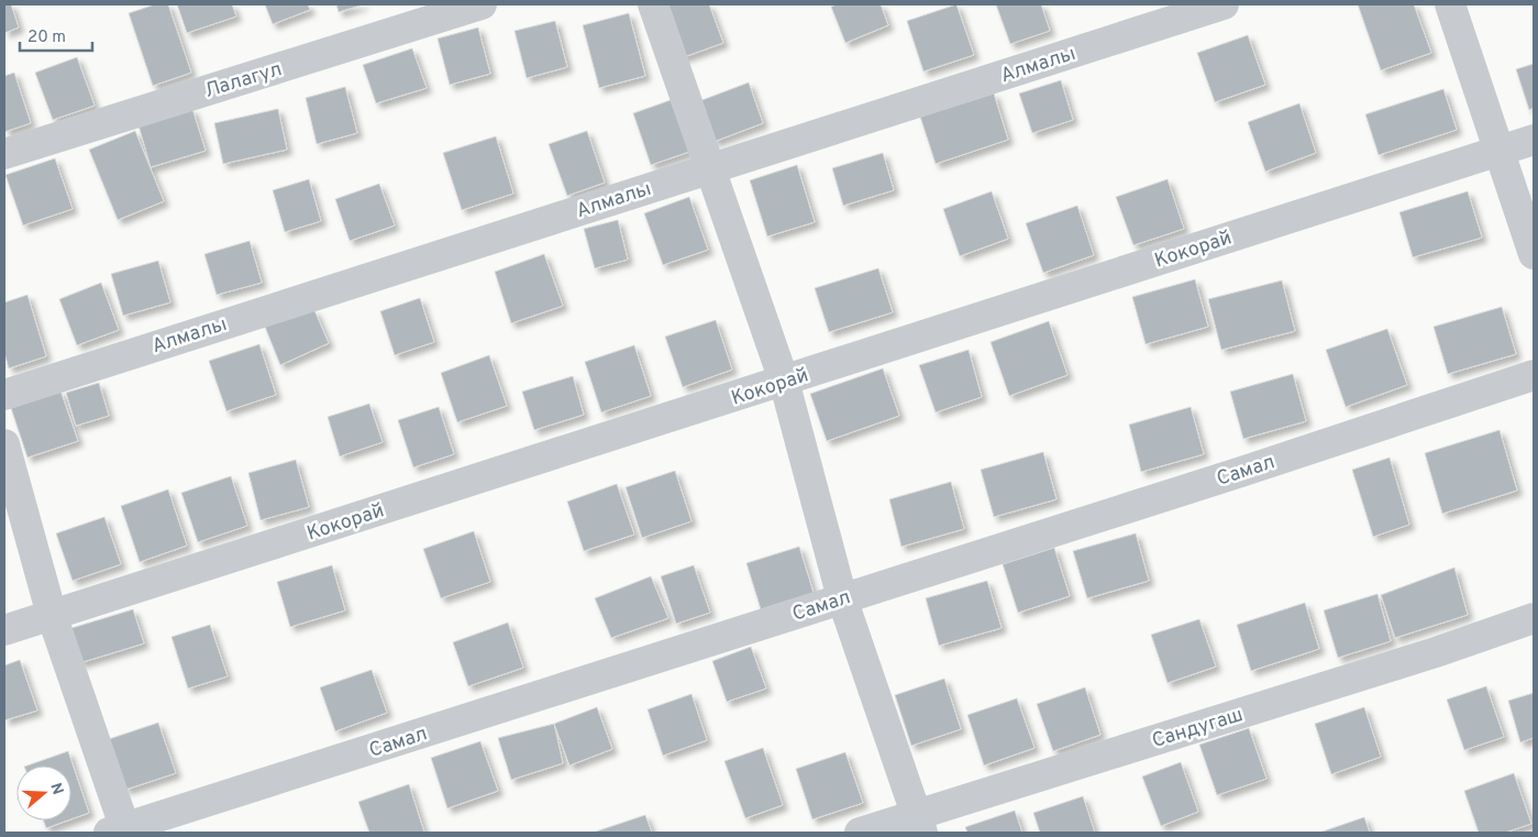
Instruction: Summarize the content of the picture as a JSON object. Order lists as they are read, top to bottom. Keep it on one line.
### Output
{"streets":{"street":["Алмалы","Лалагул","Кокорай","Самал","Сандугаш"]},"scale_bar":"20 m","north":"right"}
